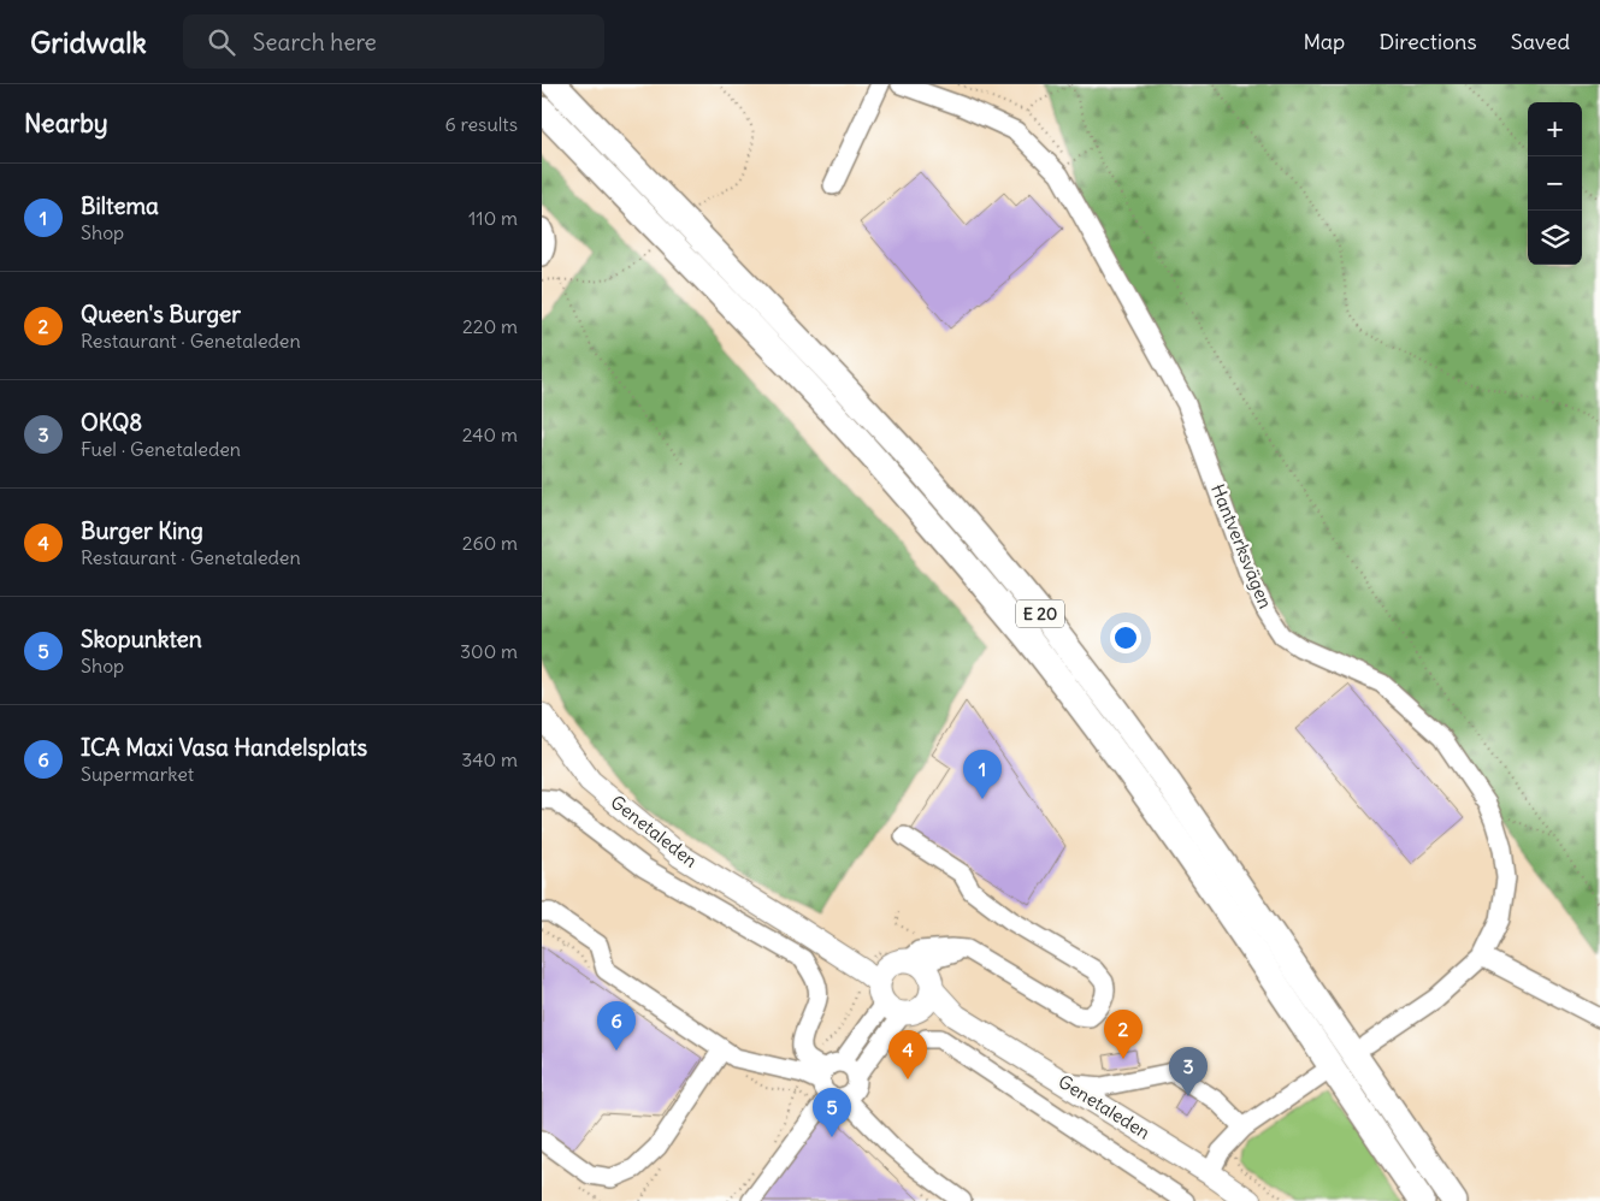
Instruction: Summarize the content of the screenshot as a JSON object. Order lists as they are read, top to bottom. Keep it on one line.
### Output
{"streets":{"highway":["E 20"],"main road":["Genetaleden"],"street":["Hantverksvägen"]},"page":{"header":"Gridwalk","search":"Search here","nav":["Map","Directions","Saved"],"heading":["Nearby","6 results"],"map_buttons":["+","−"],"list":[{"mark":"1","name":"Biltema","note":"Shop","value":"110 m"},{"mark":"2","name":"Queen's Burger","note":"Restaurant · Genetaleden","value":"220 m"},{"mark":"3","name":"OKQ8","note":"Fuel · Genetaleden","value":"240 m"},{"mark":"4","name":"Burger King","note":"Restaurant · Genetaleden","value":"260 m"},{"mark":"5","name":"Skopunkten","note":"Shop","value":"300 m"},{"mark":"6","name":"ICA Maxi Vasa Handelsplats","note":"Supermarket","value":"340 m"}],"pins":["1","6","2","4","3","5"]}}
